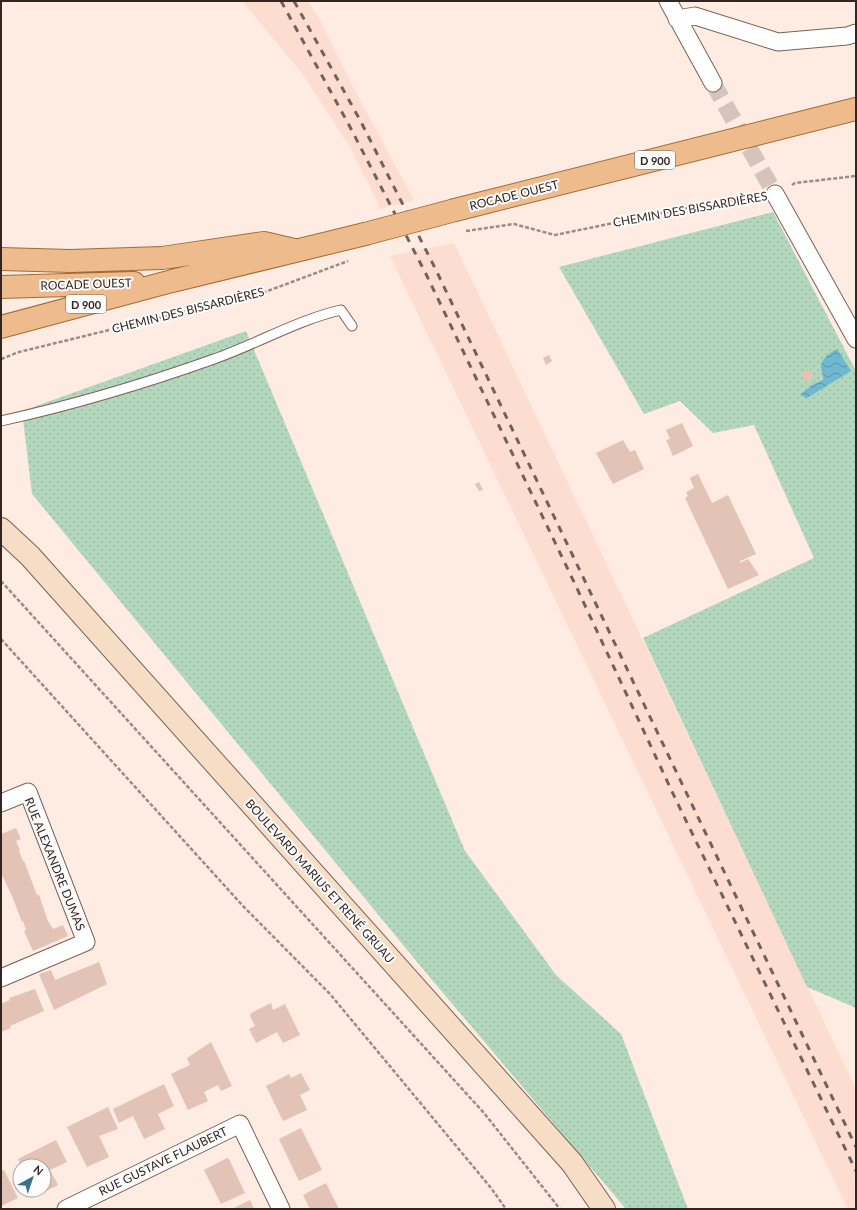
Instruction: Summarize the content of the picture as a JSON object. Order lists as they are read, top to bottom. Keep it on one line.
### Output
{"streets":{"main road":["D 900","ROCADE OUEST","BOULEVARD MARIUS ET RENÉ GRUAU"],"street":["CHEMIN DES BISSARDIÈRES","RUE ALEXANDRE DUMAS","RUE GUSTAVE FLAUBERT"]},"north":"top right"}
